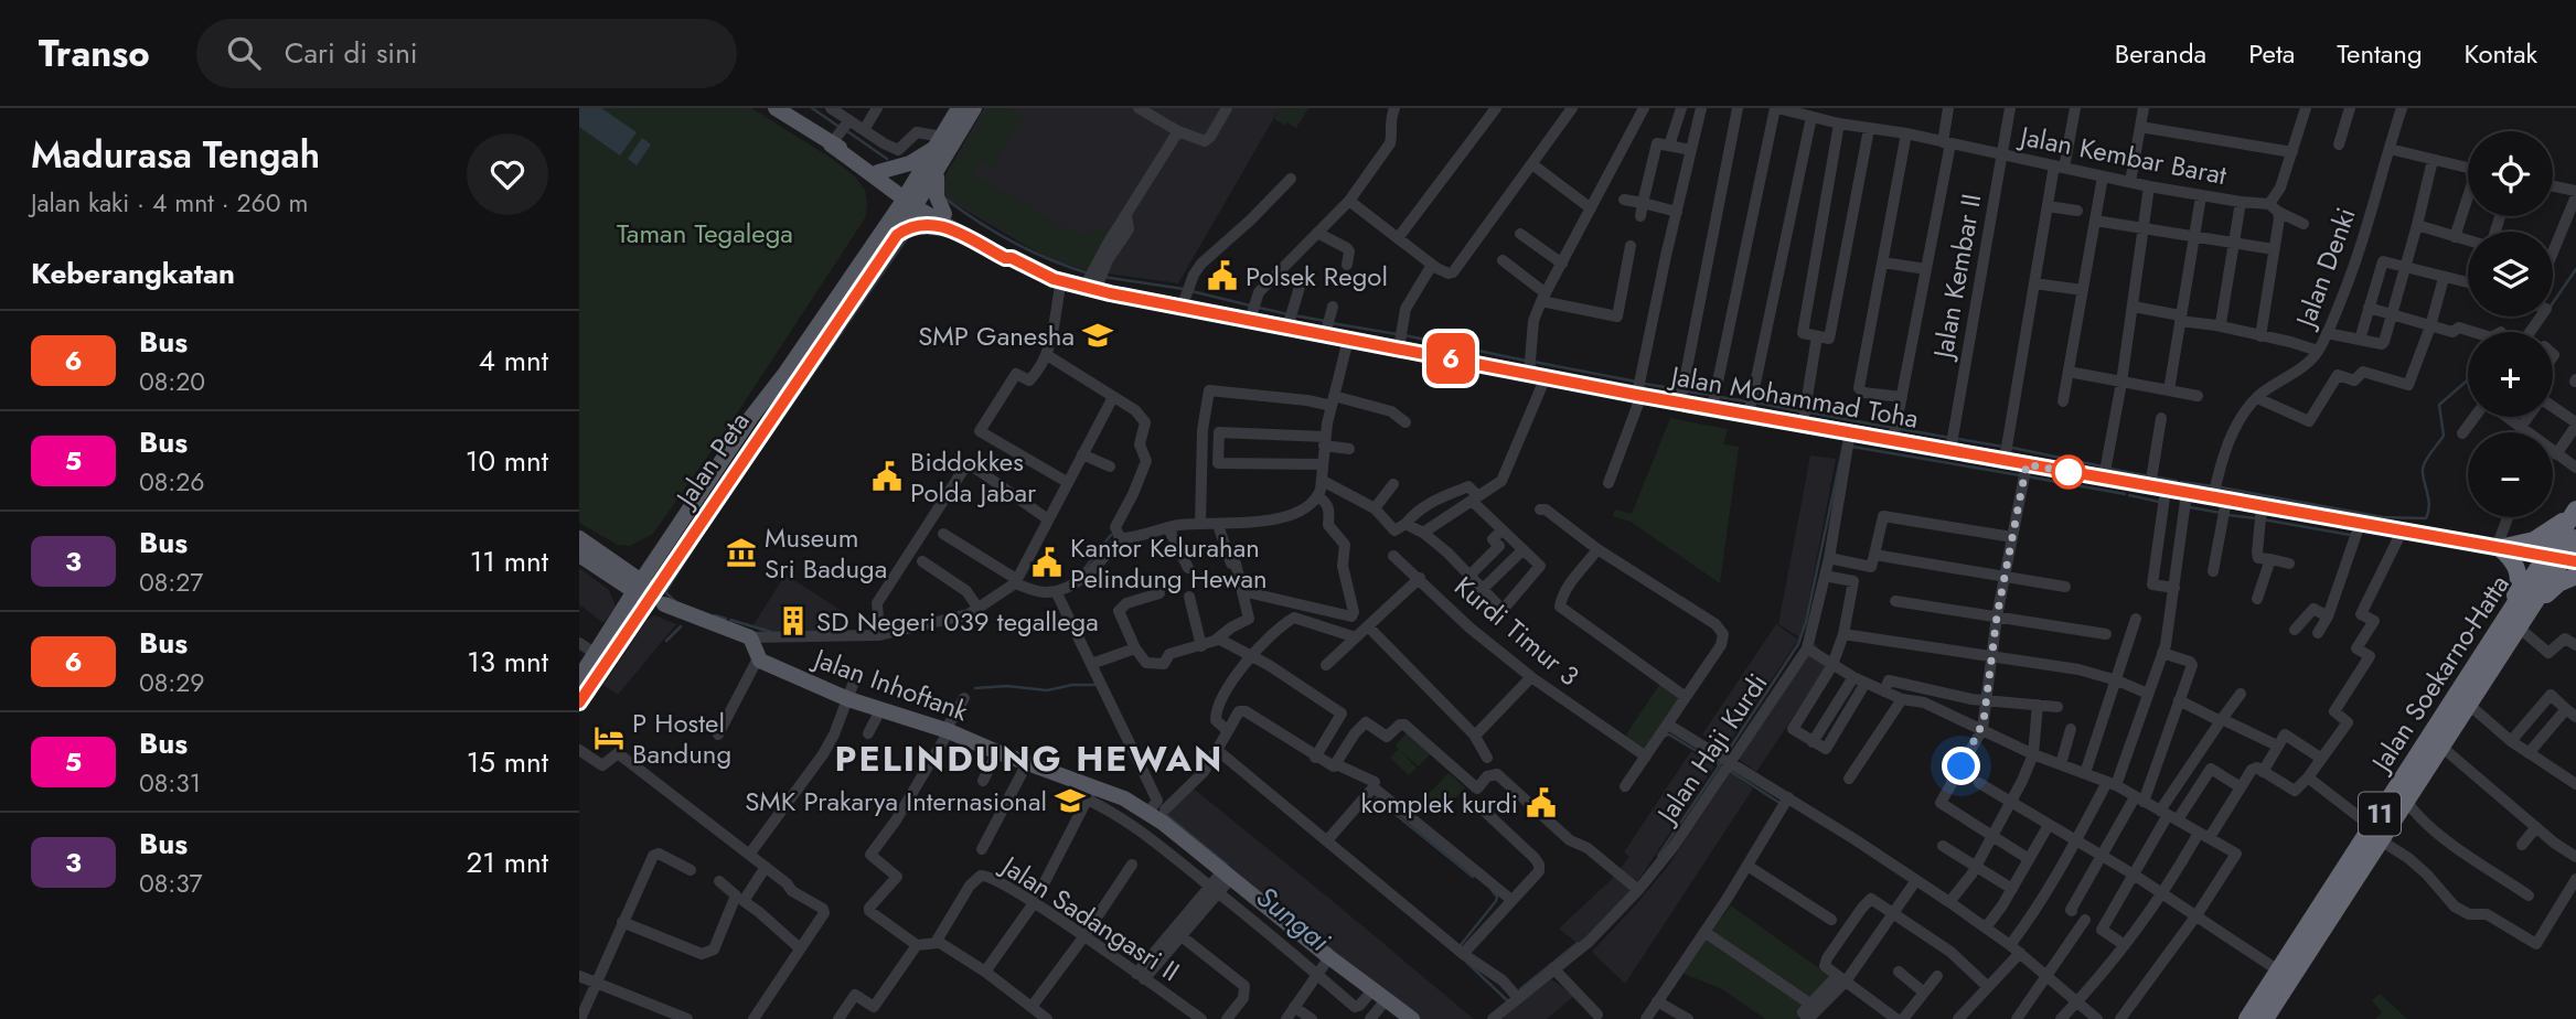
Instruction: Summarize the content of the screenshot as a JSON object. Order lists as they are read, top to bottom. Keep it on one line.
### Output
{"streets":{"highway":["Jalan Soekarno-Hatta","11"],"main road":["Jalan Mohammad Toha","Jalan Peta","Jalan Inhoftank"],"street":["Jalan Kembar Barat","Jalan Denki","Jalan Kembar II","Kurdi Timur 3","Jalan Haji Kurdi","Jalan Sadangasri II"]},"crossings":[["Jalan Kembar Barat","Jalan Kembar II"],["Jalan Denki","Jalan Mohammad Toha"],["Jalan Kembar II","Jalan Mohammad Toha"],["Jalan Mohammad Toha","Jalan Peta"],["Jalan Mohammad Toha","Jalan Soekarno-Hatta"],["Jalan Mohammad Toha","Jalan Haji Kurdi"]],"districts":["PELINDUNG HEWAN"],"water":["Sungai"],"parks":["Taman Tegalega"],"places":{"public building":["Polsek Regol","Biddokkes Polda Jabar","Kantor Kelurahan Pelindung Hewan","komplek kurdi"],"school or university":["SMP Ganesha","SMK Prakarya Internasional"],"museum":["Museum Sri Baduga"],"building":["SD Negeri 039 tegallega"],"hotel":["P Hostel Bandung"]},"lines":["bus line 6"],"page":{"header":"Transo","search":"Cari di sini","nav":["Beranda","Peta","Tentang","Kontak"],"heading":[["Madurasa Tengah","Jalan kaki · 4 mnt · 260 m"],"Keberangkatan"],"on_map":"6","map_buttons":["+","−"],"list":[{"mark":"6","name":"Bus","note":"08:20","value":"4 mnt"},{"mark":"5","name":"Bus","note":"08:26","value":"10 mnt"},{"mark":"3","name":"Bus","note":"08:27","value":"11 mnt"},{"mark":"6","name":"Bus","note":"08:29","value":"13 mnt"},{"mark":"5","name":"Bus","note":"08:31","value":"15 mnt"},{"mark":"3","name":"Bus","note":"08:37","value":"21 mnt"}]}}
